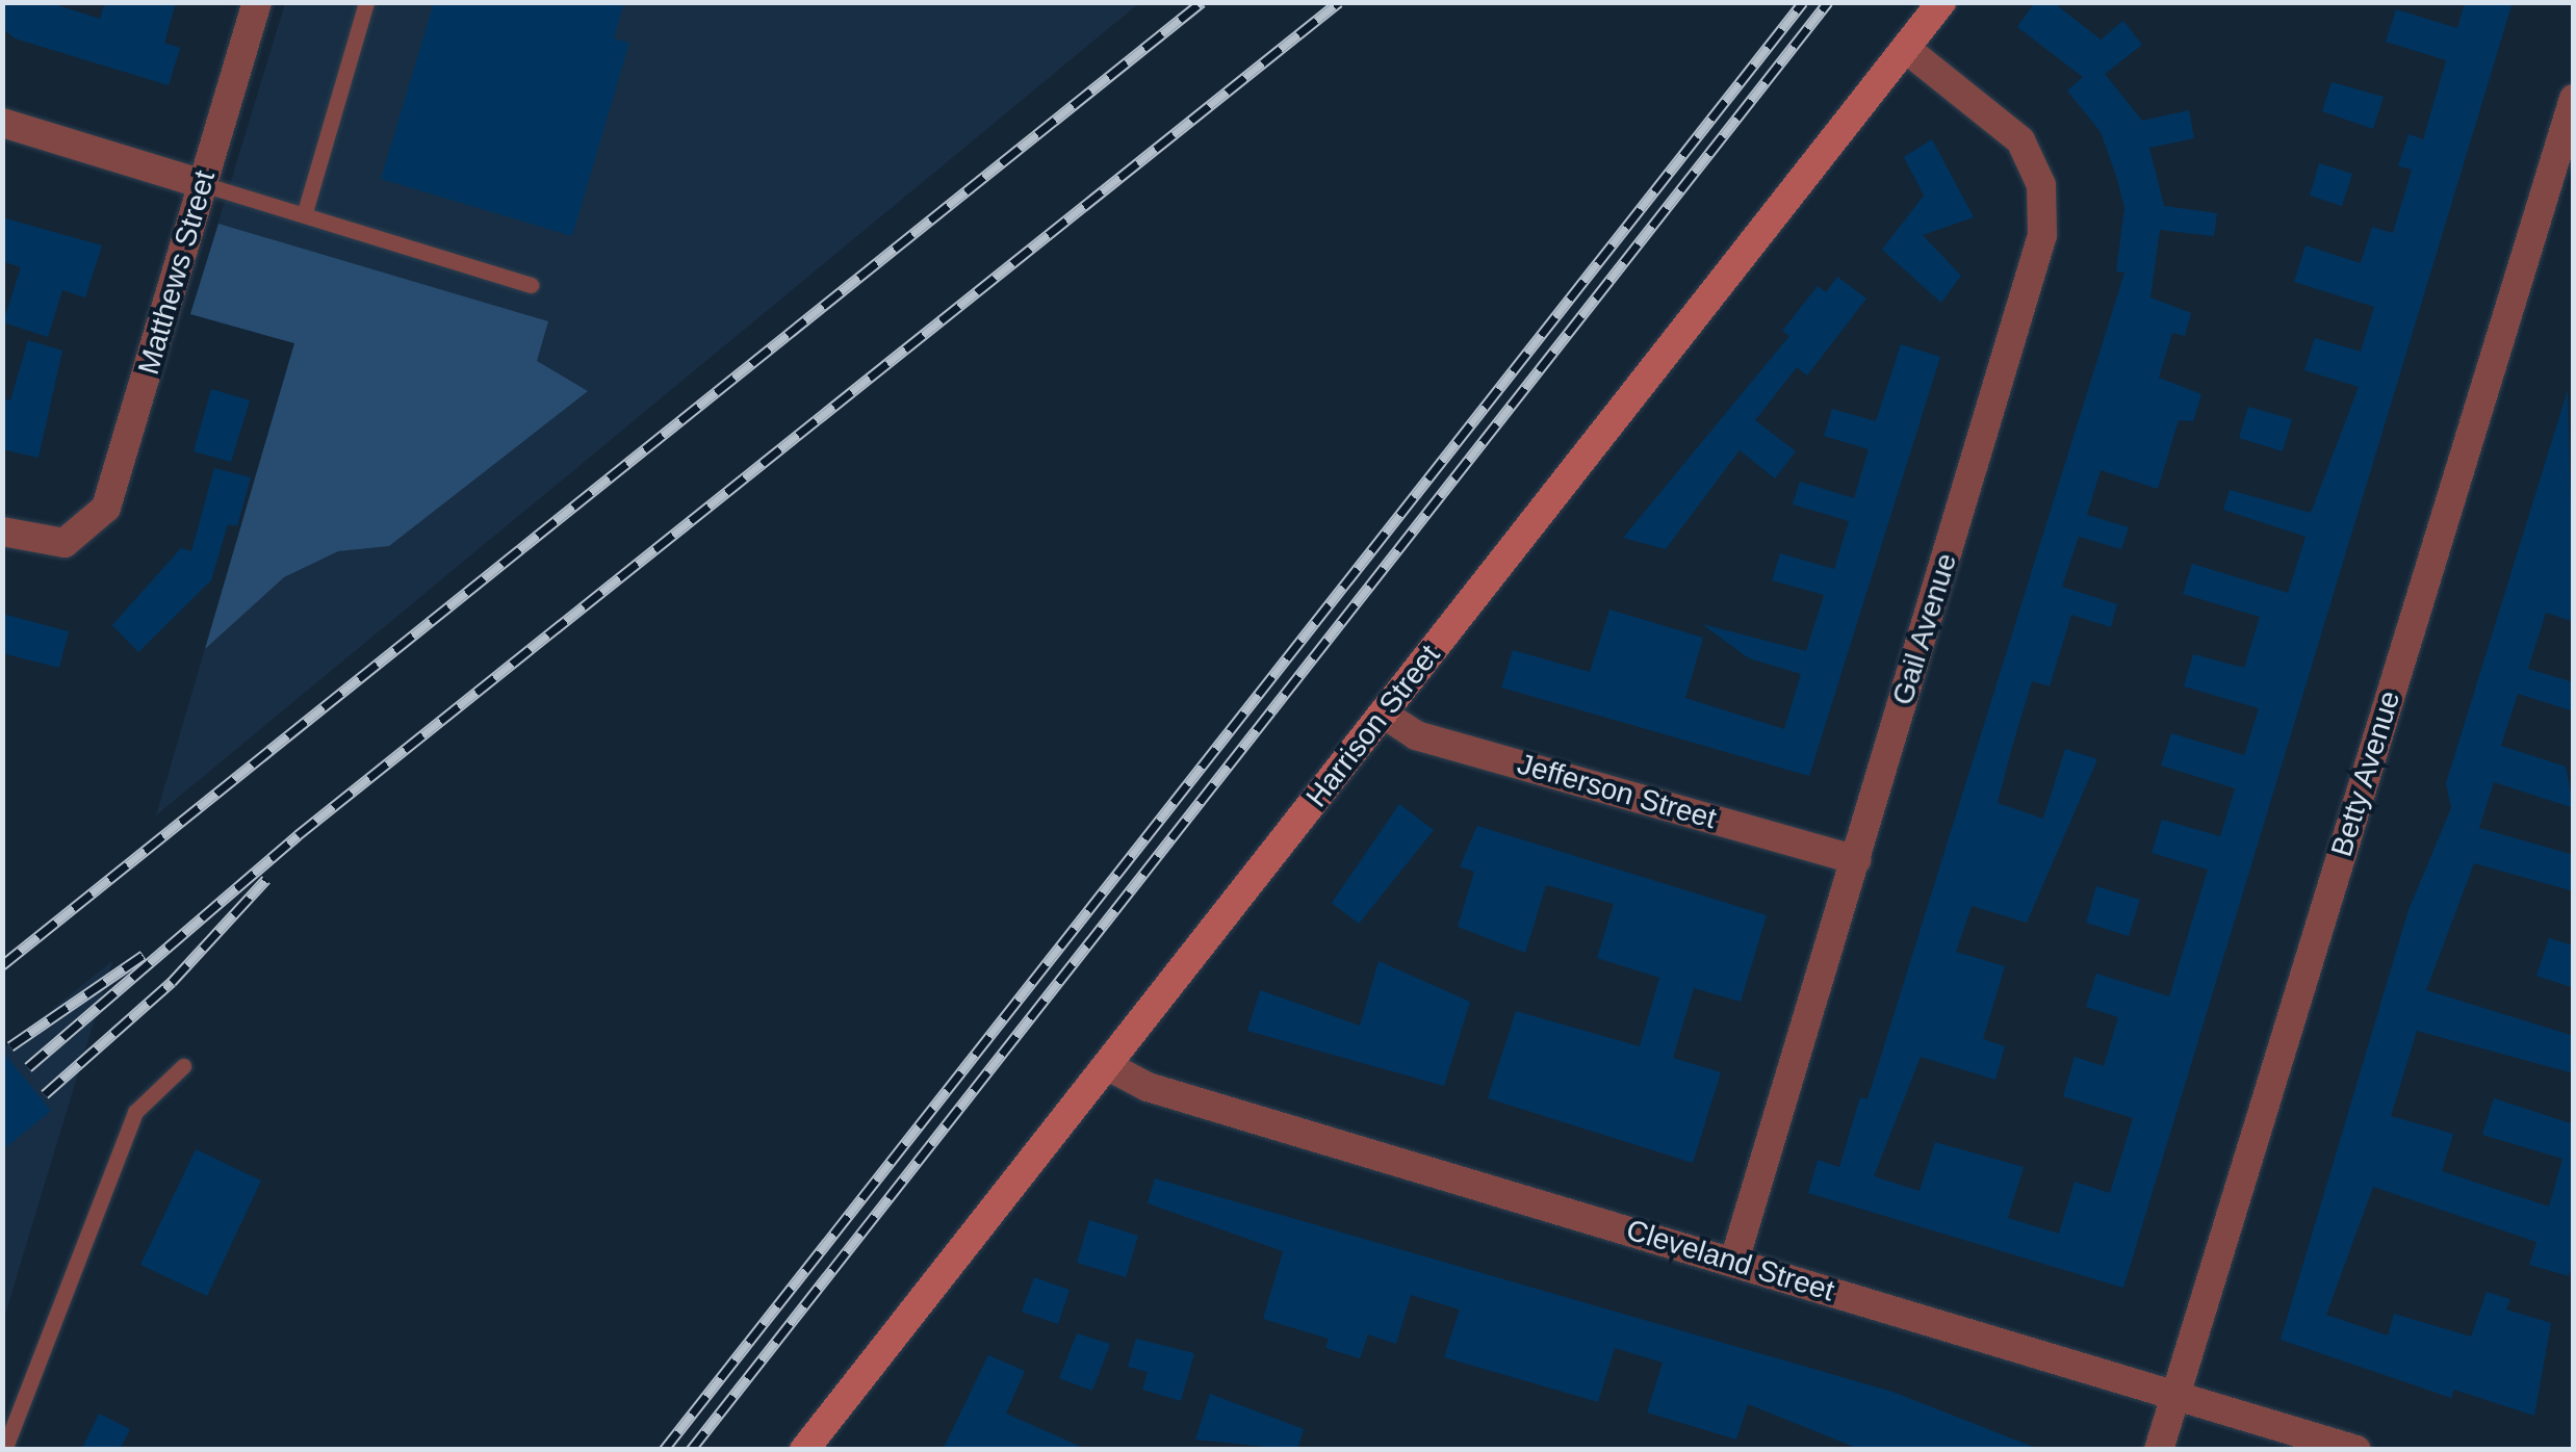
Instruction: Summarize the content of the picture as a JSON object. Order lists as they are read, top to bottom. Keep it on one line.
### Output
{"streets":{"main road":["Harrison Street"],"street":["Matthews Street","Gail Avenue","Betty Avenue","Jefferson Street","Cleveland Street"]},"crossings":[["Gail Avenue","Harrison Street"],["Gail Avenue","Jefferson Street"],["Gail Avenue","Cleveland Street"],["Harrison Street","Jefferson Street"],["Harrison Street","Cleveland Street"],["Betty Avenue","Cleveland Street"]]}
